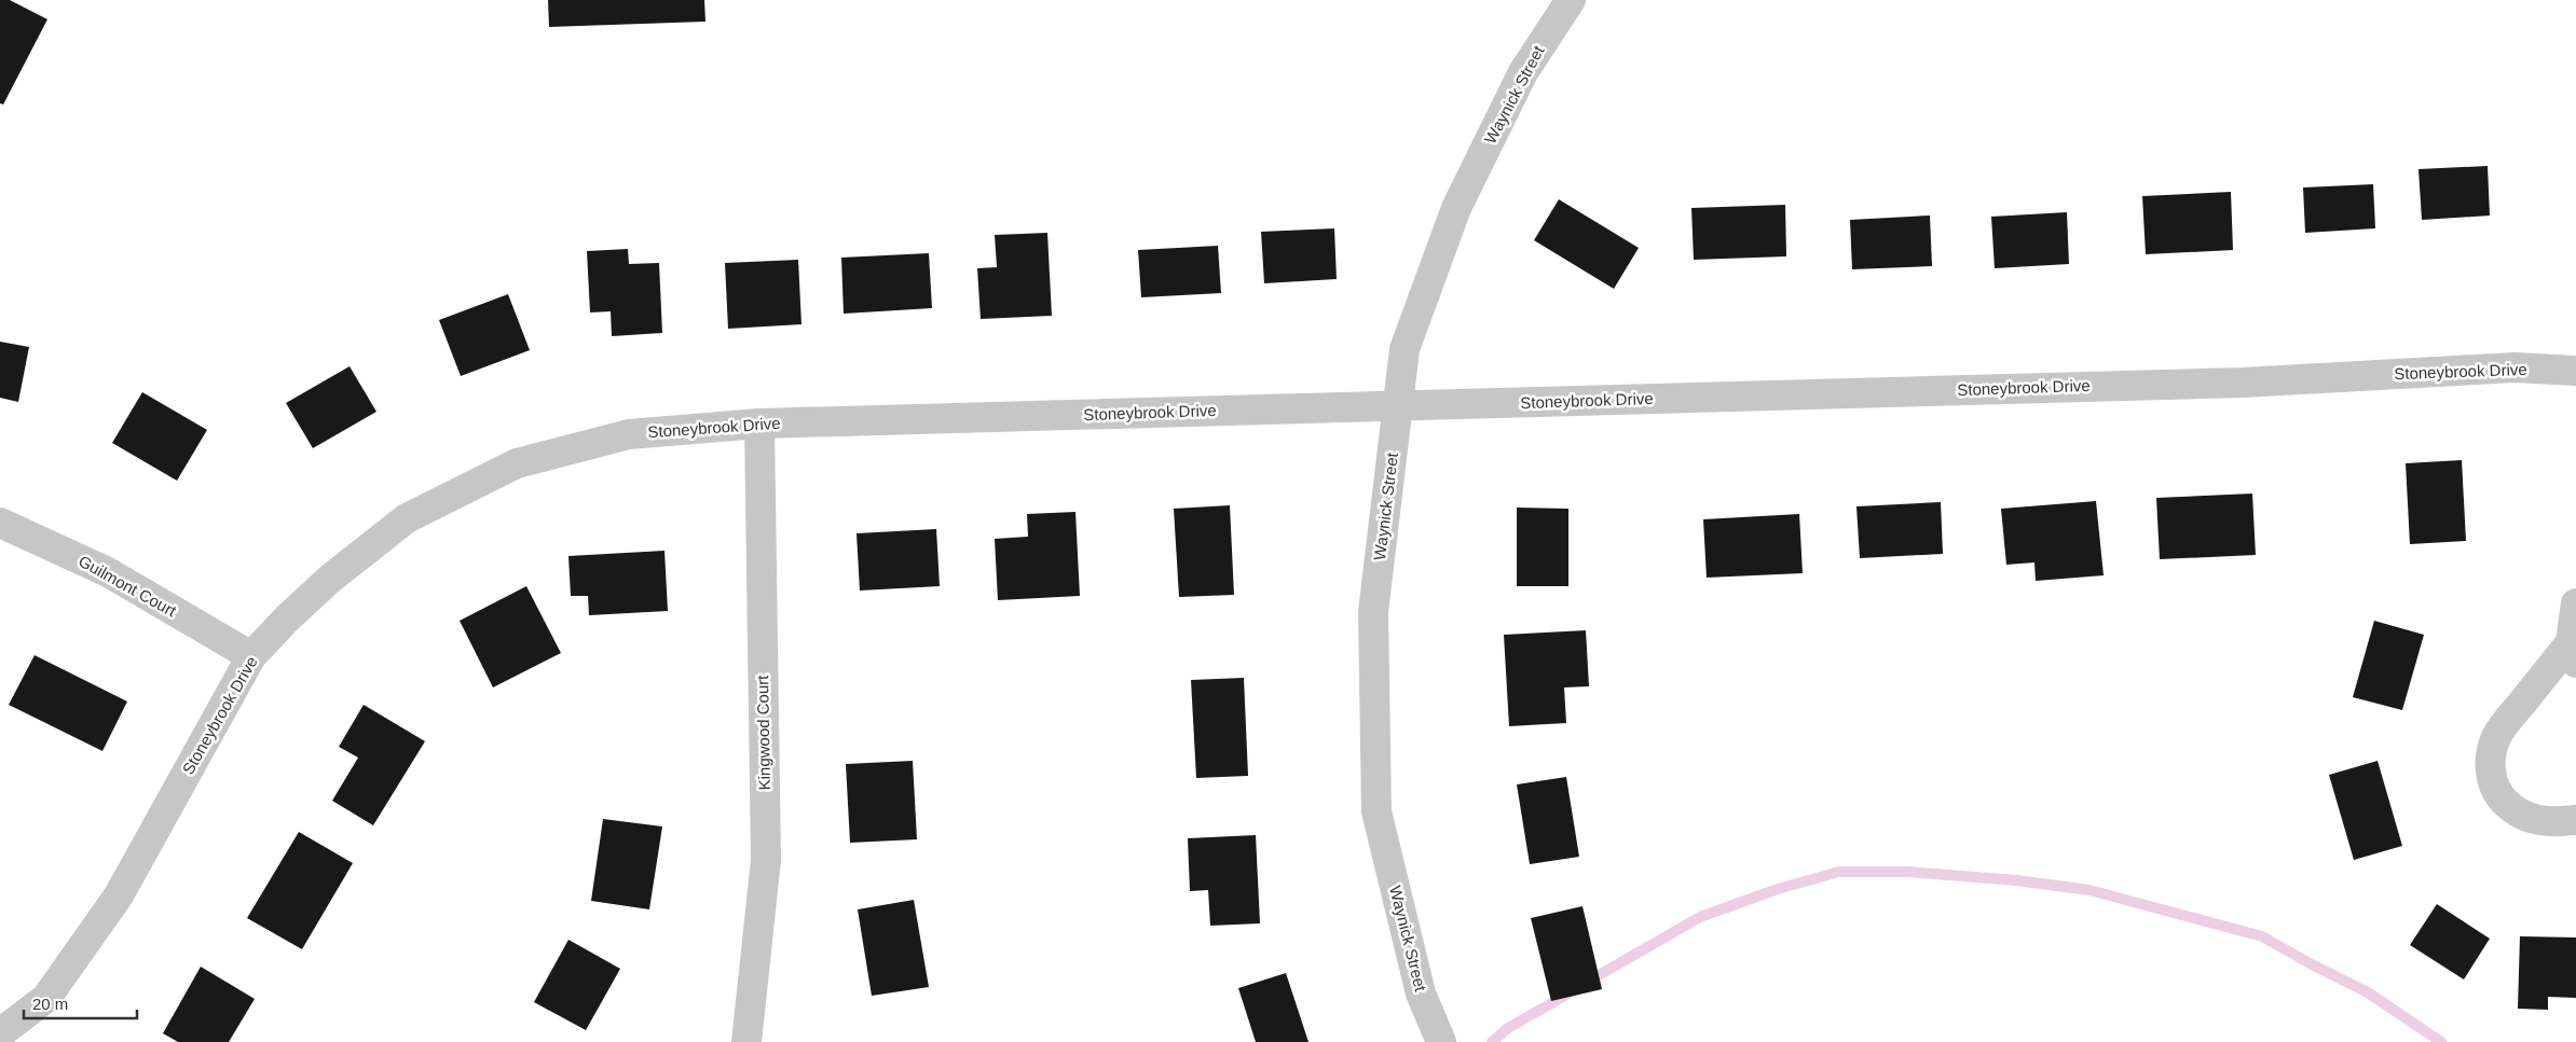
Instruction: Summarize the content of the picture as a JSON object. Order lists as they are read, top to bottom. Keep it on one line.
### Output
{"streets":{"street":["Waynick Street","Stoneybrook Drive","Guilmont Court","Kingwood Court"]},"crossings":[["Waynick Street","Stoneybrook Drive"],["Stoneybrook Drive","Guilmont Court"],["Stoneybrook Drive","Kingwood Court"]],"scale_bar":"20 m"}
